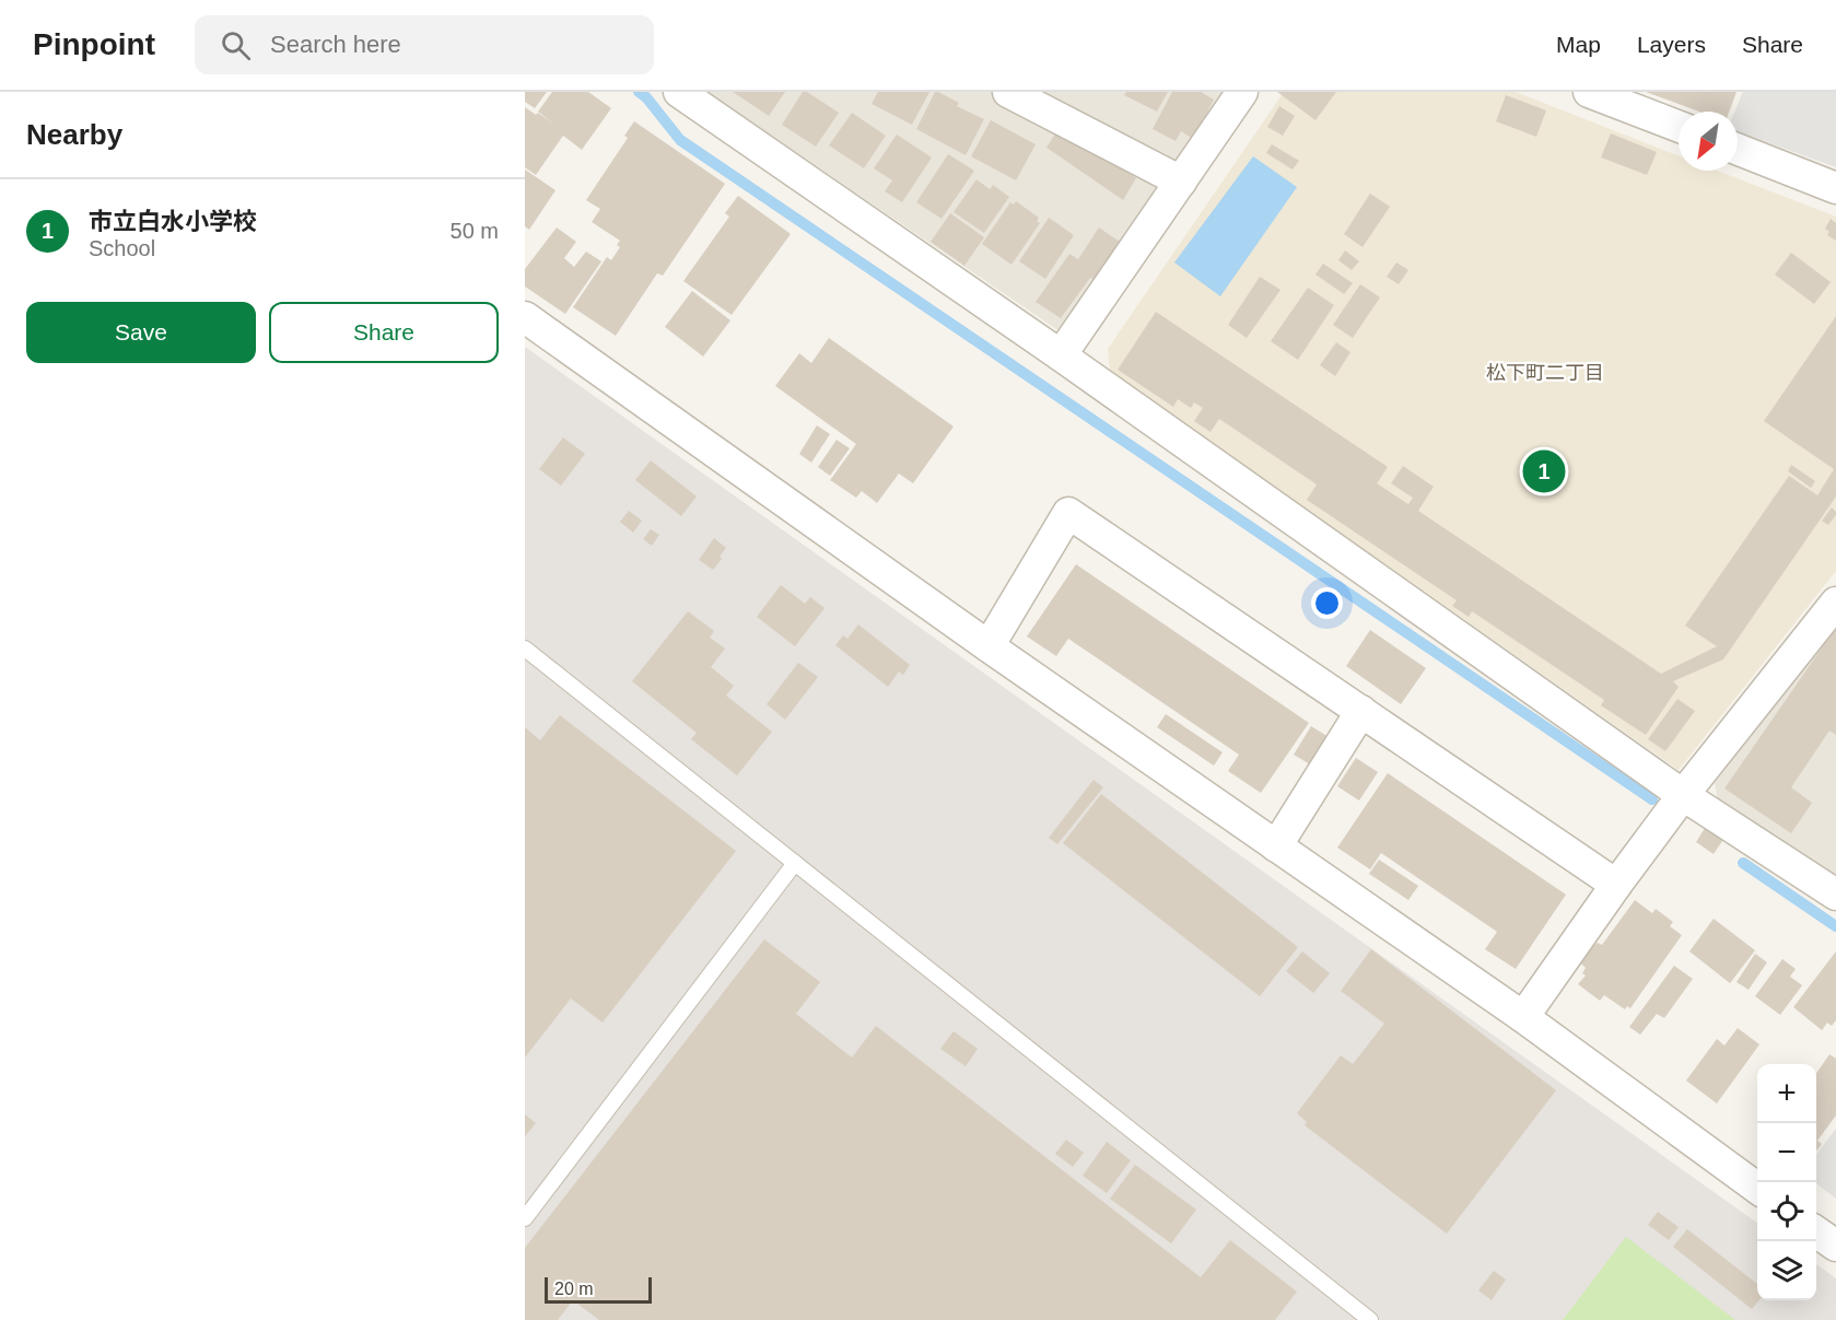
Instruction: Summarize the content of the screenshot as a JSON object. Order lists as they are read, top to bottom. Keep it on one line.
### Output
{"districts":["松下町二丁目"],"scale_bar":"20 m","north":"bottom left","page":{"header":"Pinpoint","search":"Search here","nav":["Map","Layers","Share"],"heading":"Nearby","list":[{"mark":"1","name":"市立白水小学校","note":"School","value":"50 m"}],"buttons":["Save","Share"],"pins":"1","map_buttons":["+","−"],"scale":"20 m"}}
